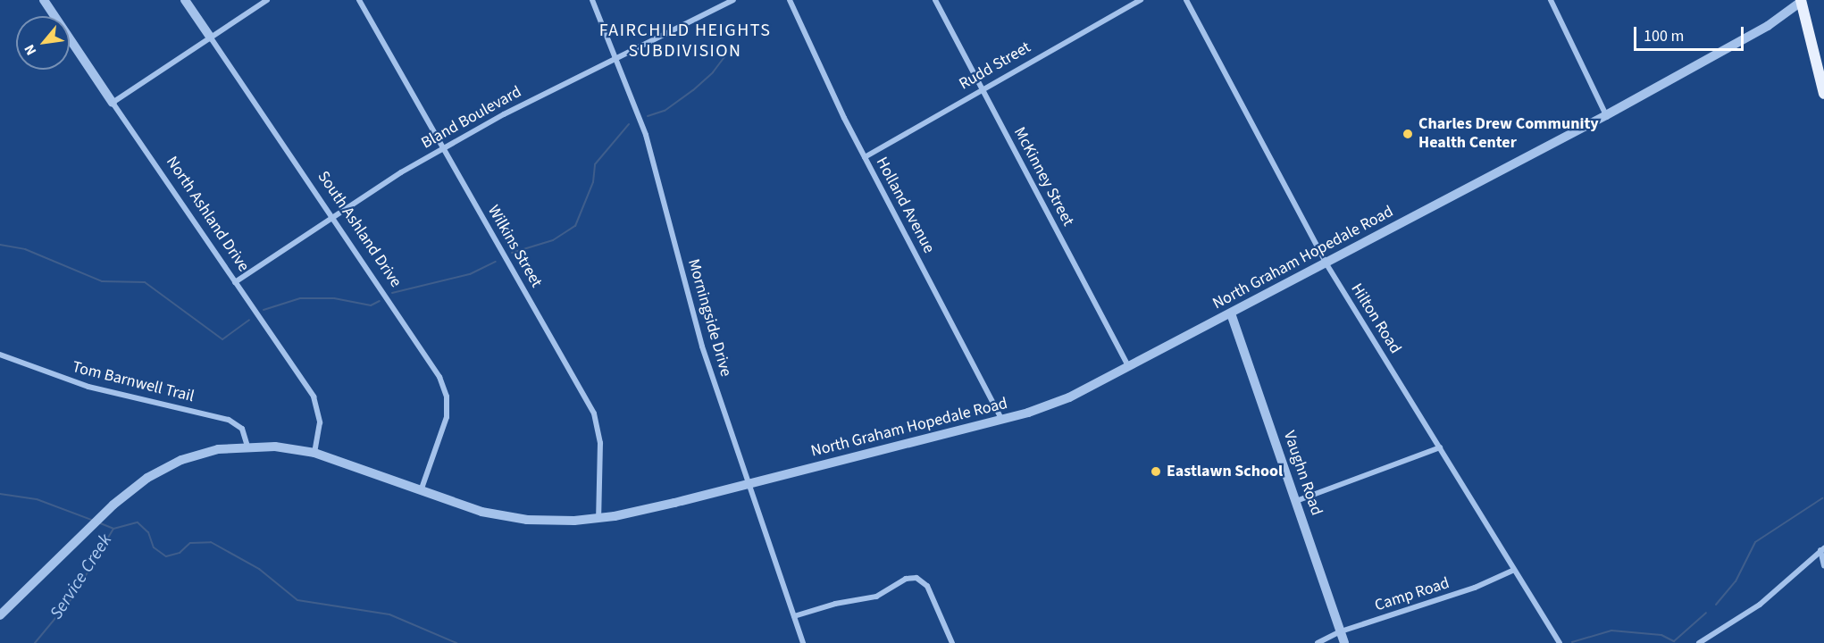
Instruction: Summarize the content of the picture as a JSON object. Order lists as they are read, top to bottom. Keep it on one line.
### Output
{"streets":{"street":["Rudd Street","Bland Boulevard","McKinney Street","Holland Avenue","North Ashland Drive","South Ashland Drive","Wilkins Street","North Graham Hopedale Road","Morningside Drive","Hilton Road","Tom Barnwell Trail","Vaughn Road","Camp Road"]},"crossings":[["Rudd Street","McKinney Street"],["Rudd Street","Holland Avenue"],["Bland Boulevard","North Ashland Drive"],["Bland Boulevard","South Ashland Drive"],["Bland Boulevard","Wilkins Street"],["Bland Boulevard","Morningside Drive"],["McKinney Street","North Graham Hopedale Road"],["Holland Avenue","North Graham Hopedale Road"],["North Ashland Drive","North Graham Hopedale Road"],["South Ashland Drive","North Graham Hopedale Road"],["Wilkins Street","North Graham Hopedale Road"],["North Graham Hopedale Road","Morningside Drive"],["North Graham Hopedale Road","Hilton Road"],["North Graham Hopedale Road","Tom Barnwell Trail"],["North Graham Hopedale Road","Vaughn Road"],["Hilton Road","Camp Road"],["Vaughn Road","Camp Road"]],"districts":["FAIRCHILD HEIGHTS SUBDIVISION"],"water":["Service Creek"],"places":["Charles Drew Community Health Center","Eastlawn School"],"scale_bar":"100 m","north":"bottom left"}
